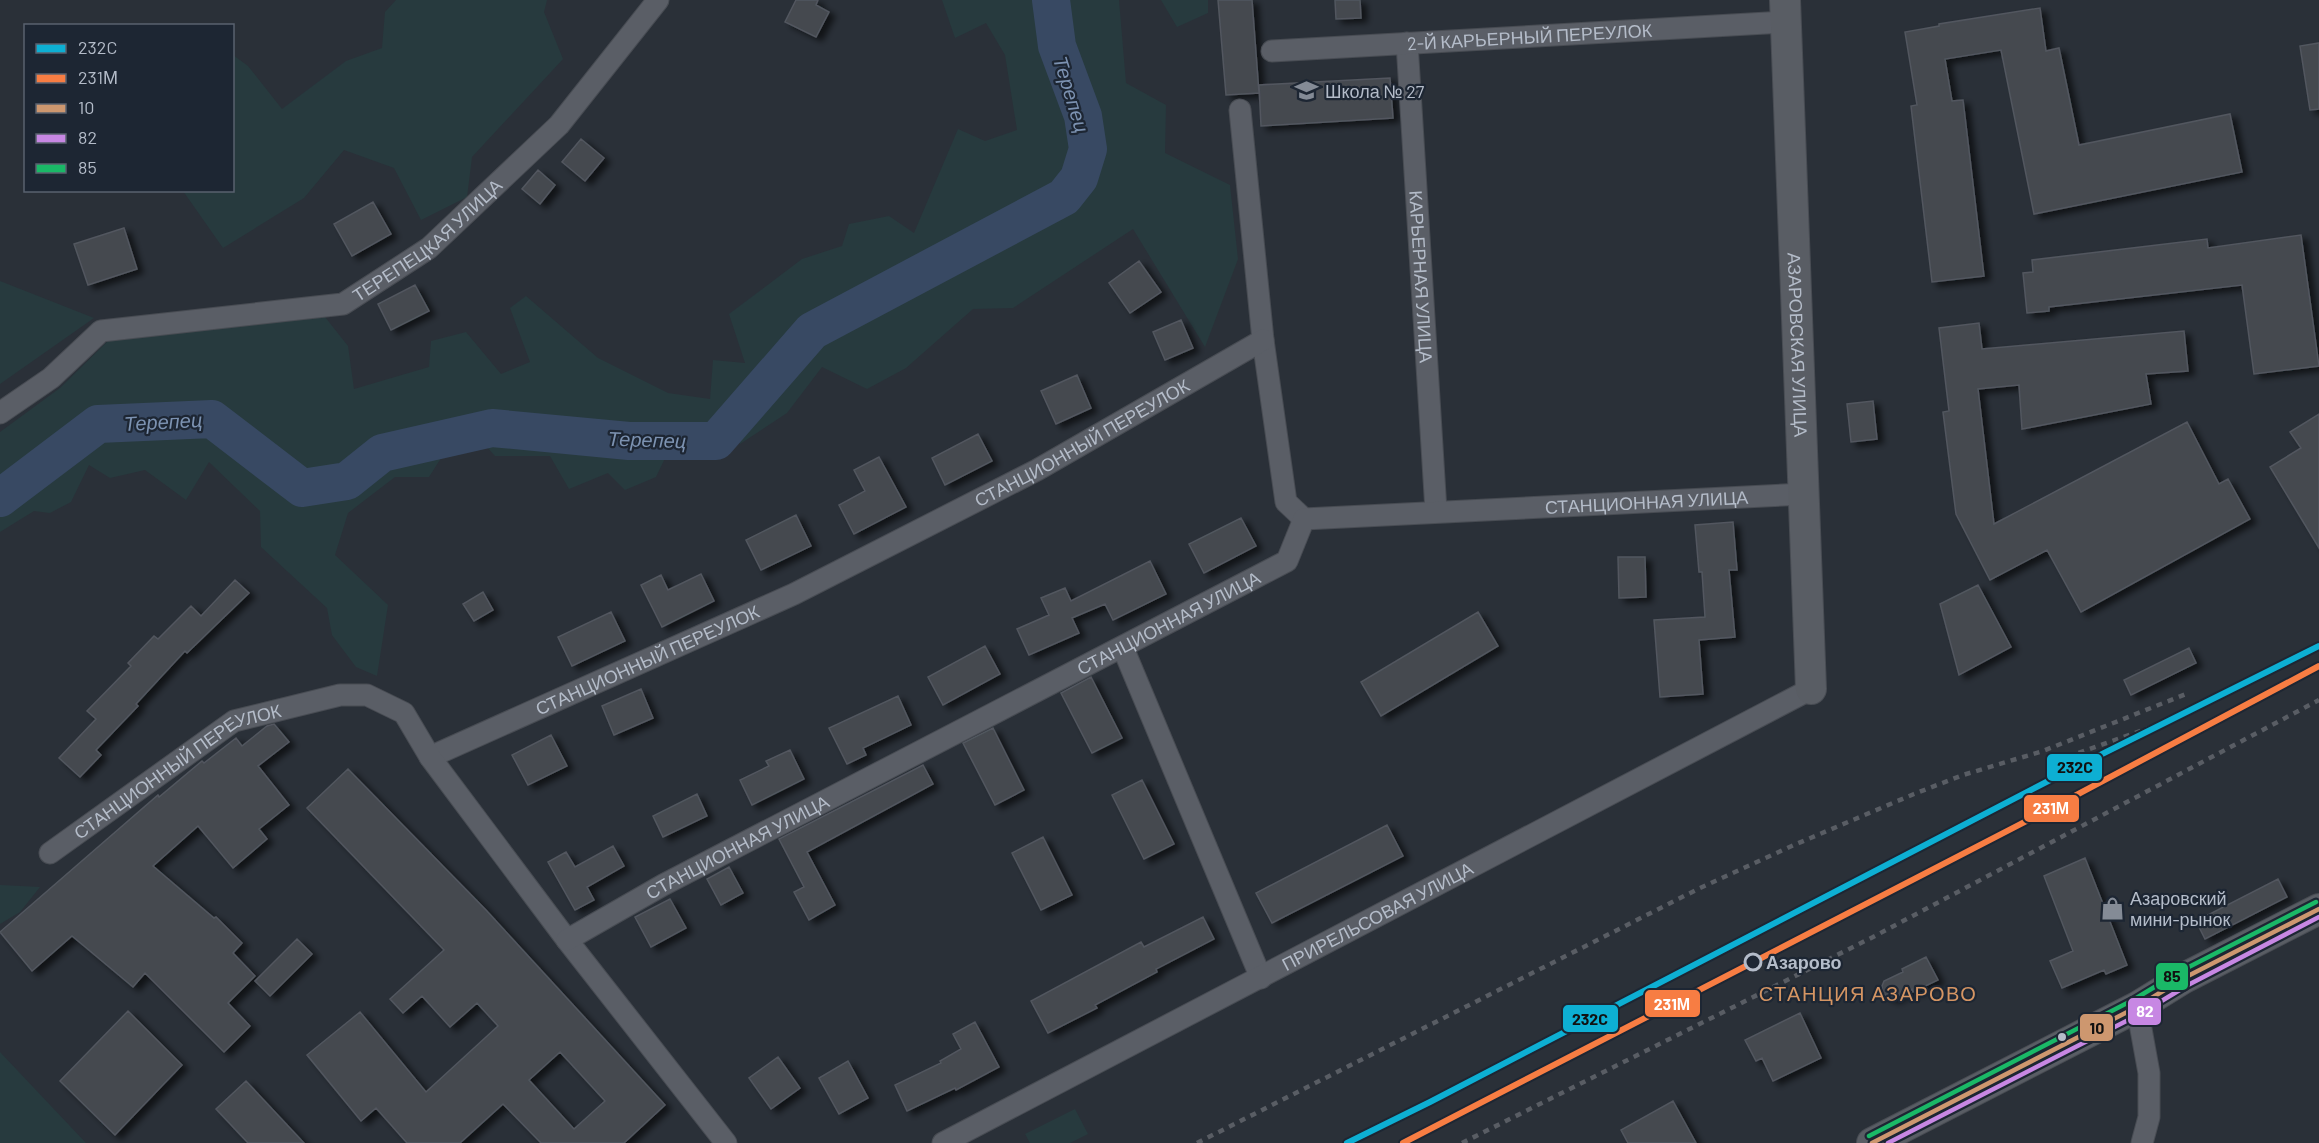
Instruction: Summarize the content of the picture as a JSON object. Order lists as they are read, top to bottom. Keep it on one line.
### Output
{"streets":{"street":["2-Й КАРЬЕРНЫЙ ПЕРЕУЛОК","ТЕРЕПЕЦКАЯ УЛИЦА","КАРЬЕРНАЯ УЛИЦА","АЗАРОВСКАЯ УЛИЦА","СТАНЦИОННЫЙ ПЕРЕУЛОК","СТАНЦИОННАЯ УЛИЦА","ПРИРЕЛЬСОВАЯ УЛИЦА"]},"crossings":[["2-Й КАРЬЕРНЫЙ ПЕРЕУЛОК","КАРЬЕРНАЯ УЛИЦА"],["2-Й КАРЬЕРНЫЙ ПЕРЕУЛОК","АЗАРОВСКАЯ УЛИЦА"],["КАРЬЕРНАЯ УЛИЦА","СТАНЦИОННАЯ УЛИЦА"],["АЗАРОВСКАЯ УЛИЦА","СТАНЦИОННАЯ УЛИЦА"],["АЗАРОВСКАЯ УЛИЦА","ПРИРЕЛЬСОВАЯ УЛИЦА"]],"districts":["СТАНЦИЯ АЗАРОВО"],"water":["Терепец"],"places":{"school or university":["Школа № 27"],"shop":["Азаровский мини-рынок"],"other":["Азарово"]},"lines":["transit line 232C","transit line 231М","transit line 85","transit line 10","transit line 82"],"legend":["232C","231М","10","82","85"]}
